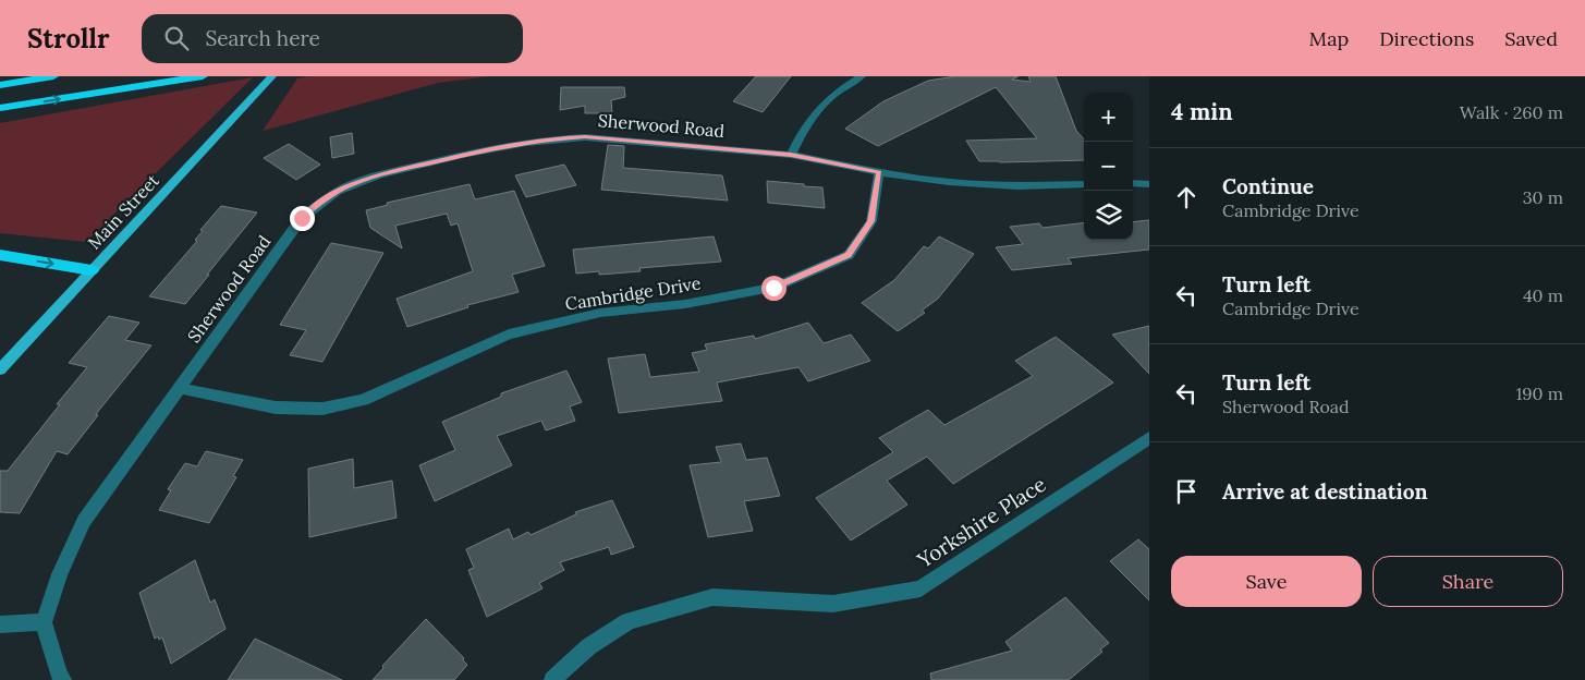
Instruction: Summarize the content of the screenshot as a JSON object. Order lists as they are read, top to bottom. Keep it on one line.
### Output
{"streets":{"main road":["Main Street"],"street":["Sherwood Road","Cambridge Drive","Yorkshire Place"]},"crossings":[["Sherwood Road","Cambridge Drive"]],"page":{"header":"Strollr","search":"Search here","nav":["Map","Directions","Saved"],"heading":["4 min","Walk · 260 m"],"map_buttons":["+","−"],"list":[["Continue","Cambridge Drive","30 m"],["Turn left","Cambridge Drive","40 m"],["Turn left","Sherwood Road","190 m"],"Arrive at destination"],"buttons":["Save","Share"]}}
